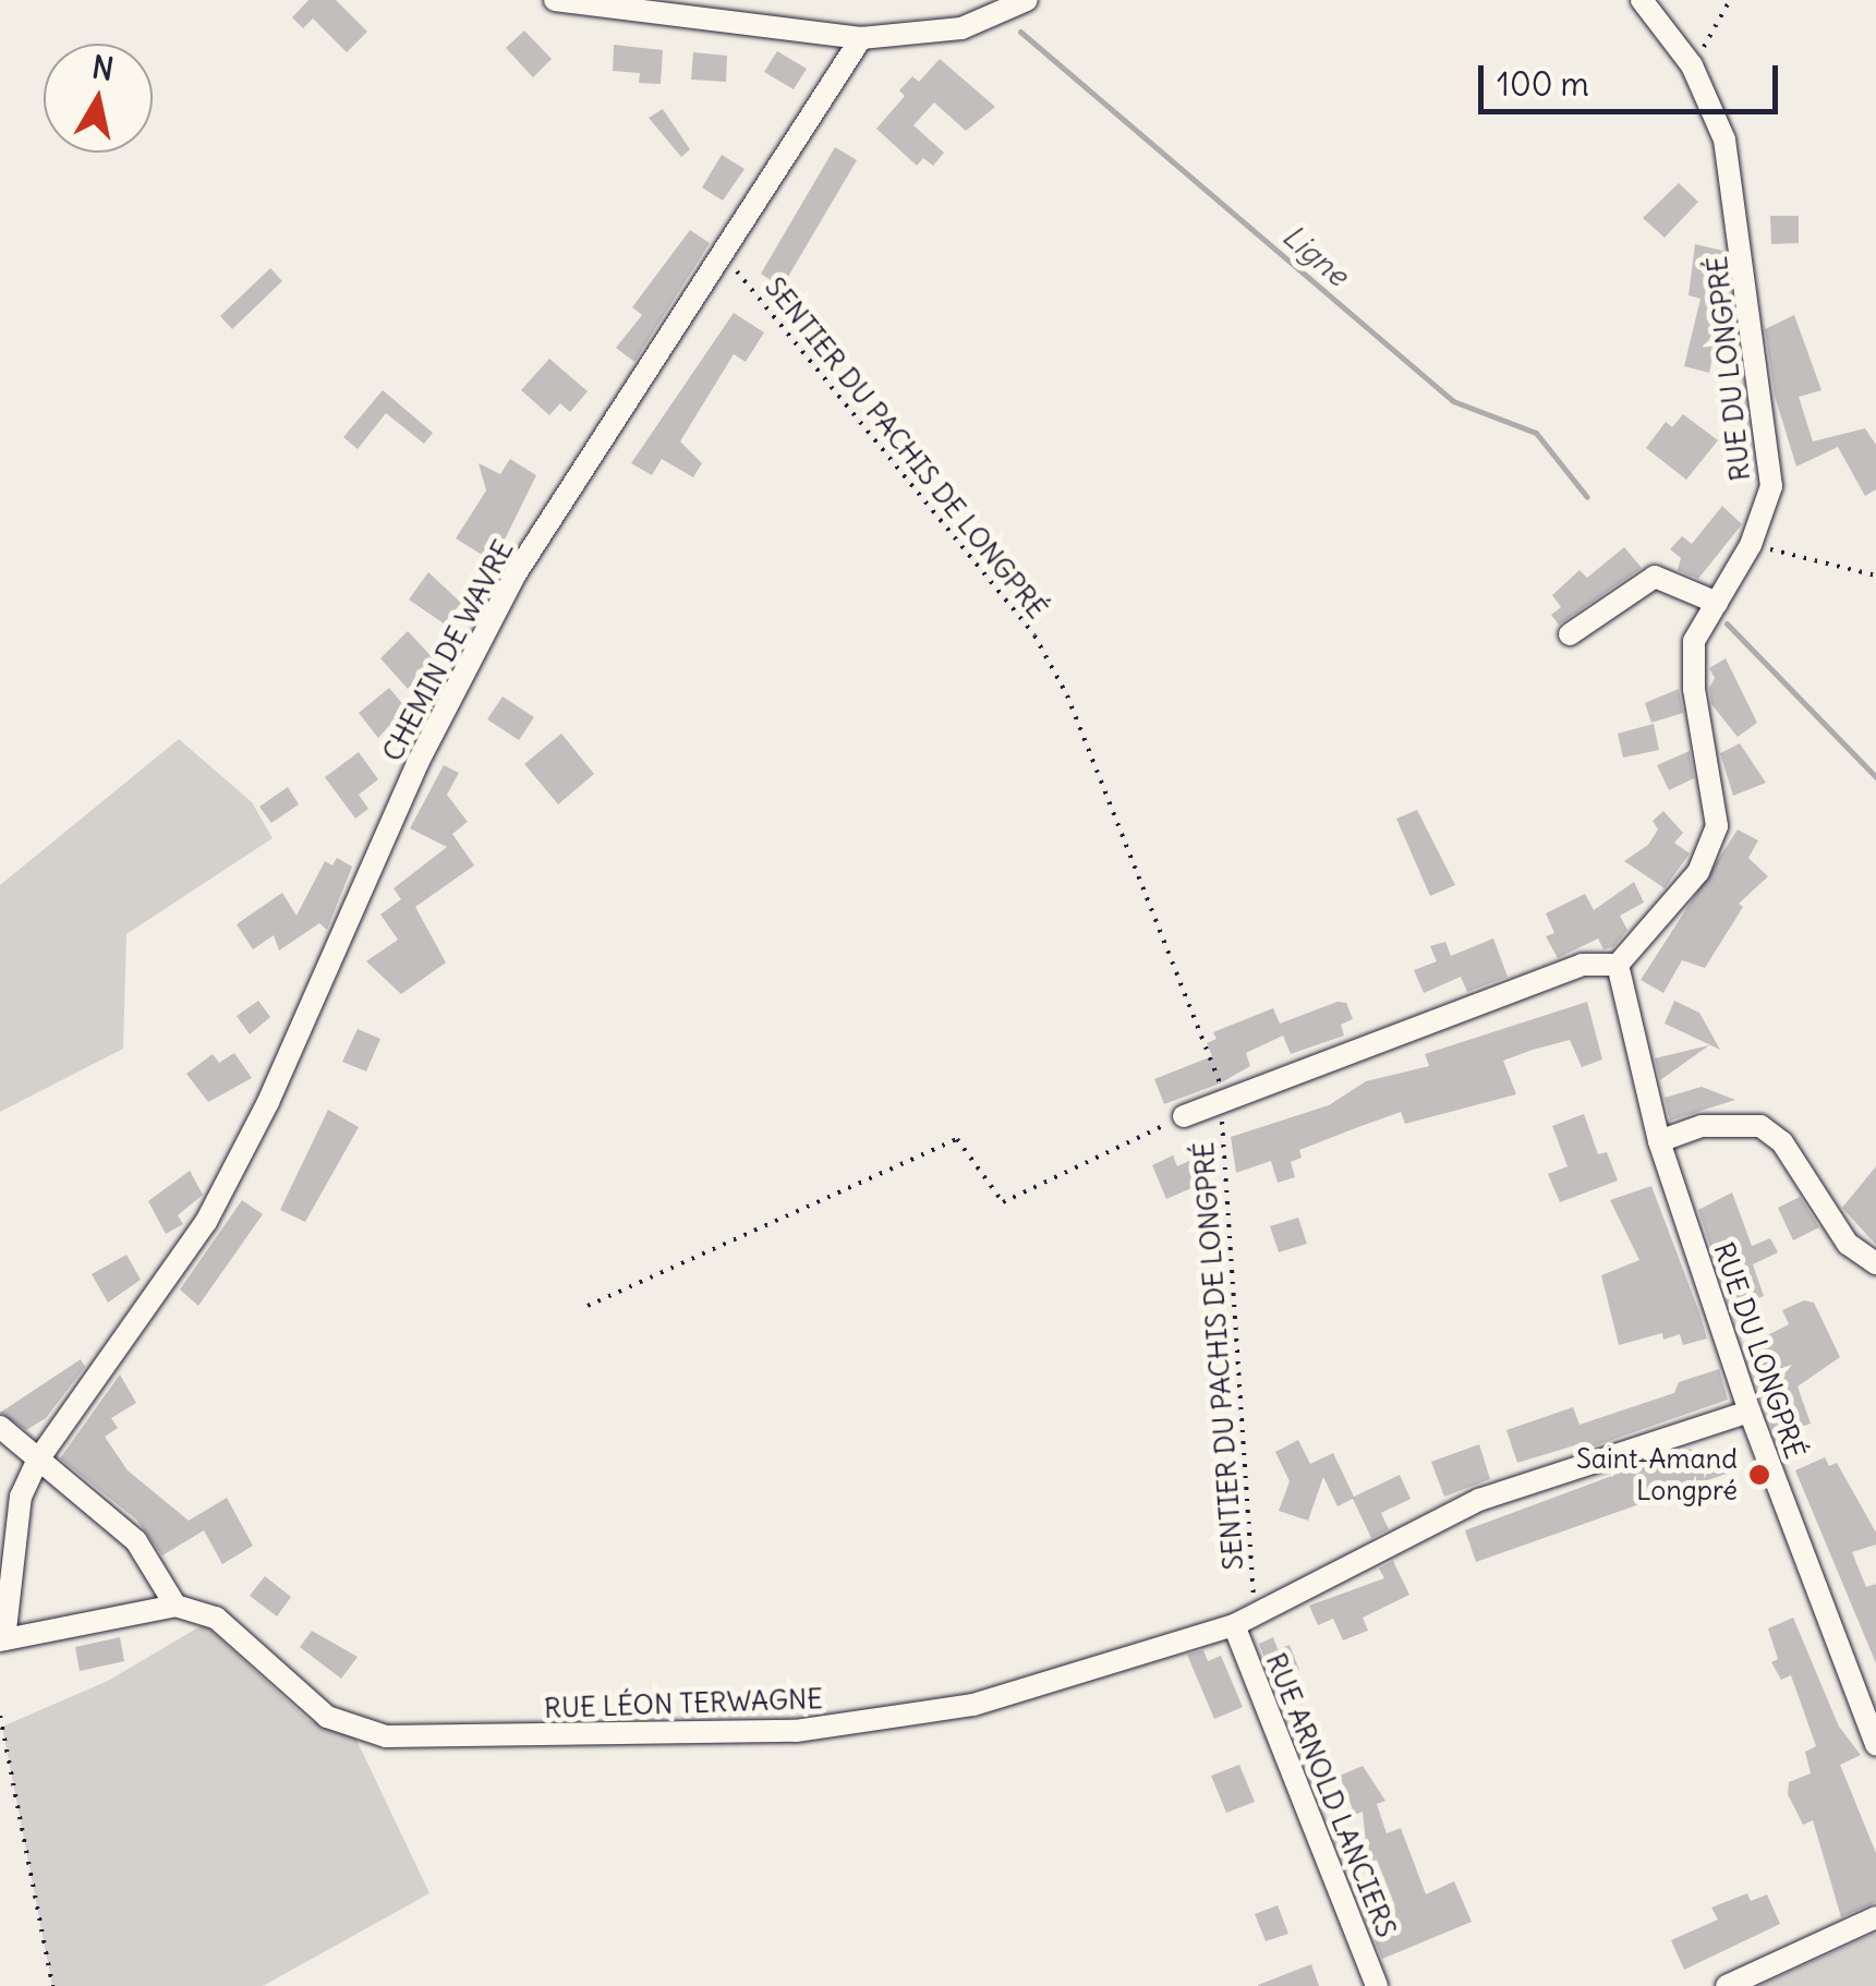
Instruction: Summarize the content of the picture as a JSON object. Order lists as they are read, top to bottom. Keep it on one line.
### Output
{"streets":{"street":["RUE DU LONGPRÉ","CHEMIN DE WAVRE","RUE LÉON TERWAGNE","RUE ARNOLD LANCIERS"],"path":["SENTIER DU PACHIS DE LONGPRÉ"]},"crossings":[["RUE DU LONGPRÉ","RUE LÉON TERWAGNE"],["SENTIER DU PACHIS DE LONGPRÉ","CHEMIN DE WAVRE"],["SENTIER DU PACHIS DE LONGPRÉ","RUE LÉON TERWAGNE"],["RUE LÉON TERWAGNE","RUE ARNOLD LANCIERS"]],"water":["Ligne"],"places":["Saint-Amand Longpré"],"scale_bar":"100 m","north":"top"}
